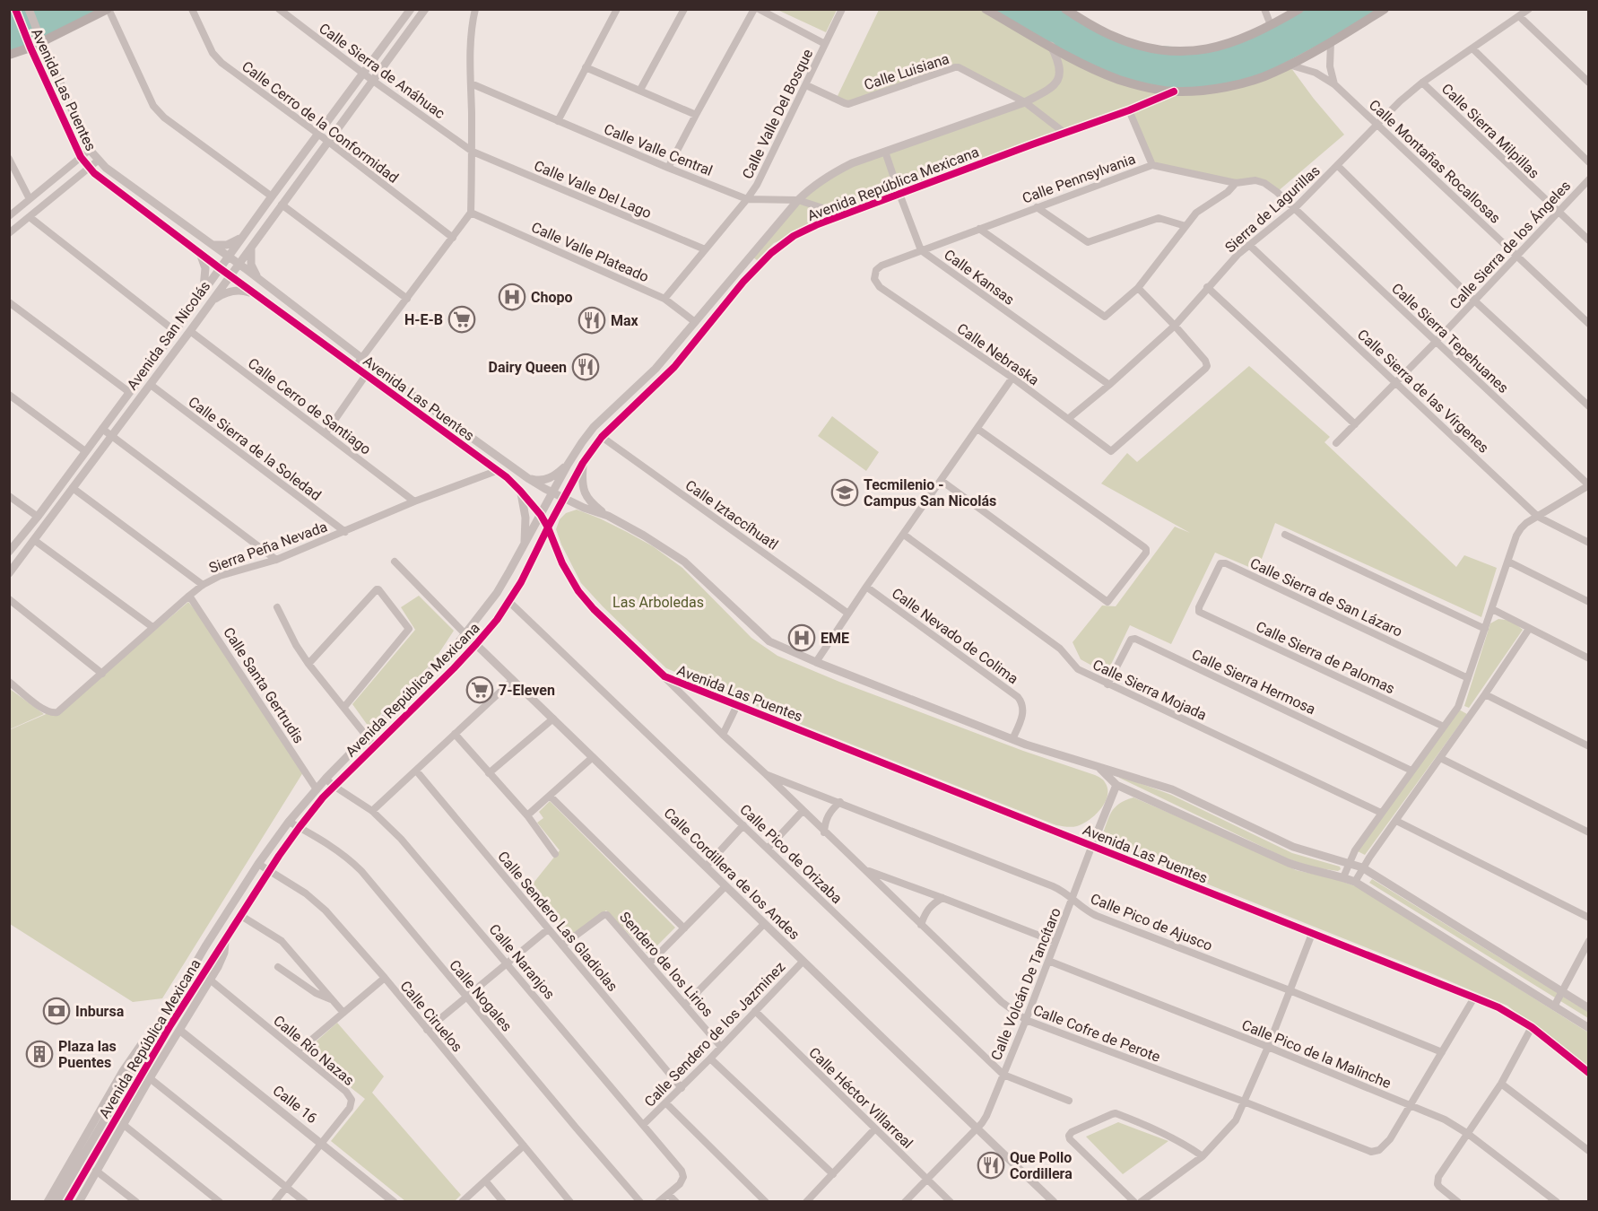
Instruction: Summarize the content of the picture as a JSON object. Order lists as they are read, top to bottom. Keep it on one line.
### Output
{"streets":{"street":["Calle Sierra de Anáhuac","Calle Luisiana","Avenida Las Puentes","Calle Valle Del Bosque","Calle Cerro de la Conformidad","Calle Sierra Milpillas","Calle Valle Central","Calle Montañas Rocallosas","Calle Pennsylvania","Avenida República Mexicana","Calle Valle Del Lago","Sierra de Lagurillas","Calle Sierra de los Ángeles","Calle Valle Plateado","Calle Kansas","Avenida San Nicolás","Calle Sierra Tepehuanes","Calle Nebraska","Calle Sierra de las Vírgenes","Calle Cerro de Santiago","Calle Sierra de la Soledad","Calle Iztaccíhuatl","Sierra Peña Nevada","Calle Sierra de San Lázaro","Calle Nevado de Colima","Calle Sierra de Palomas","Calle Sierra Hermosa","Calle Santa Gertrudis","Calle Sierra Mojada","Calle Pico de Orizaba","Calle Cordillera de los Andes","Calle Sendero Las Gladiolas","Calle Pico de Ajusco","Calle Naranjos","Sendero de los Lirios","Calle Volcán De Tancítaro","Calle Nogales","Calle Ciruelos","Calle Cofre de Perote","Calle Sendero de los Jazminez","Calle Río Nazas","Calle Pico de la Malinche","Calle Héctor Villarreal","Calle 16"]},"crossings":[["Calle Sierra de Anáhuac","Calle Valle Del Lago"],["Calle Sierra de Anáhuac","Avenida San Nicolás"],["Calle Luisiana","Calle Valle Del Bosque"],["Calle Luisiana","Avenida República Mexicana"],["Avenida Las Puentes","Avenida República Mexicana"],["Avenida Las Puentes","Avenida San Nicolás"],["Avenida Las Puentes","Sierra Peña Nevada"],["Avenida Las Puentes","Calle Nevado de Colima"],["Avenida Las Puentes","Calle Volcán De Tancítaro"],["Avenida Las Puentes","Calle Cofre de Perote"],["Calle Valle Del Bosque","Calle Valle Central"],["Calle Valle Del Bosque","Calle Valle Del Lago"],["Calle Valle Del Bosque","Calle Valle Plateado"],["Calle Cerro de la Conformidad","Avenida San Nicolás"],["Calle Sierra Milpillas","Sierra de Lagurillas"],["Calle Sierra Milpillas","Calle Sierra de los Ángeles"],["Calle Valle Central","Avenida República Mexicana"],["Calle Montañas Rocallosas","Sierra de Lagurillas"],["Calle Montañas Rocallosas","Calle Sierra de los Ángeles"],["Calle Pennsylvania","Sierra de Lagurillas"],["Calle Pennsylvania","Calle Kansas"],["Calle Pennsylvania","Calle Sierra Tepehuanes"],["Calle Pennsylvania","Calle Nebraska"],["Avenida República Mexicana","Calle Valle Plateado"],["Avenida República Mexicana","Calle Iztaccíhuatl"],["Avenida República Mexicana","Calle Santa Gertrudis"],["Avenida República Mexicana","Calle Pico de Orizaba"],["Avenida República Mexicana","Calle Cordillera de los Andes"],["Avenida República Mexicana","Calle Naranjos"],["Avenida República Mexicana","Calle Nogales"],["Avenida República Mexicana","Calle Ciruelos"],["Avenida República Mexicana","Calle Río Nazas"],["Avenida República Mexicana","Calle 16"],["Sierra de Lagurillas","Calle Kansas"],["Sierra de Lagurillas","Calle Sierra Tepehuanes"],["Sierra de Lagurillas","Calle Nebraska"],["Sierra de Lagurillas","Calle Sierra de las Vírgenes"],["Calle Sierra de los Ángeles","Calle Sierra Tepehuanes"],["Calle Sierra de los Ángeles","Calle Sierra de las Vírgenes"],["Avenida San Nicolás","Calle Cerro de Santiago"],["Avenida San Nicolás","Calle Sierra de la Soledad"],["Calle Cerro de Santiago","Sierra Peña Nevada"],["Calle Sierra de la Soledad","Sierra Peña Nevada"],["Sierra Peña Nevada","Calle Santa Gertrudis"],["Calle Sierra de San Lázaro","Calle Sierra de Palomas"],["Calle Sierra Hermosa","Calle Sierra Mojada"],["Calle Pico de Orizaba","Calle Volcán De Tancítaro"],["Calle Cordillera de los Andes","Calle Volcán De Tancítaro"],["Calle Cordillera de los Andes","Calle Sendero de los Jazminez"],["Calle Sendero Las Gladiolas","Sendero de los Lirios"],["Calle Sendero Las Gladiolas","Calle Sendero de los Jazminez"],["Calle Pico de Ajusco","Calle Volcán De Tancítaro"],["Calle Pico de Ajusco","Calle Cofre de Perote"],["Calle Naranjos","Calle Sendero de los Jazminez"],["Sendero de los Lirios","Calle Sendero de los Jazminez"],["Calle Volcán De Tancítaro","Calle Cofre de Perote"],["Calle Volcán De Tancítaro","Calle Pico de la Malinche"],["Calle Volcán De Tancítaro","Calle Héctor Villarreal"],["Calle Cofre de Perote","Calle Pico de la Malinche"],["Calle Sendero de los Jazminez","Calle Héctor Villarreal"],["Calle Río Nazas","Calle 16"]],"parks":["Las Arboledas"],"places":{"hospital":["Chopo","EME"],"supermarket":["H-E-B","7-Eleven"],"restaurant":["Max","Dairy Queen","Que Pollo Cordillera"],"school or university":["Tecmilenio - Campus San Nicolás"],"bank":["Inbursa"],"building":["Plaza las Puentes"]}}
